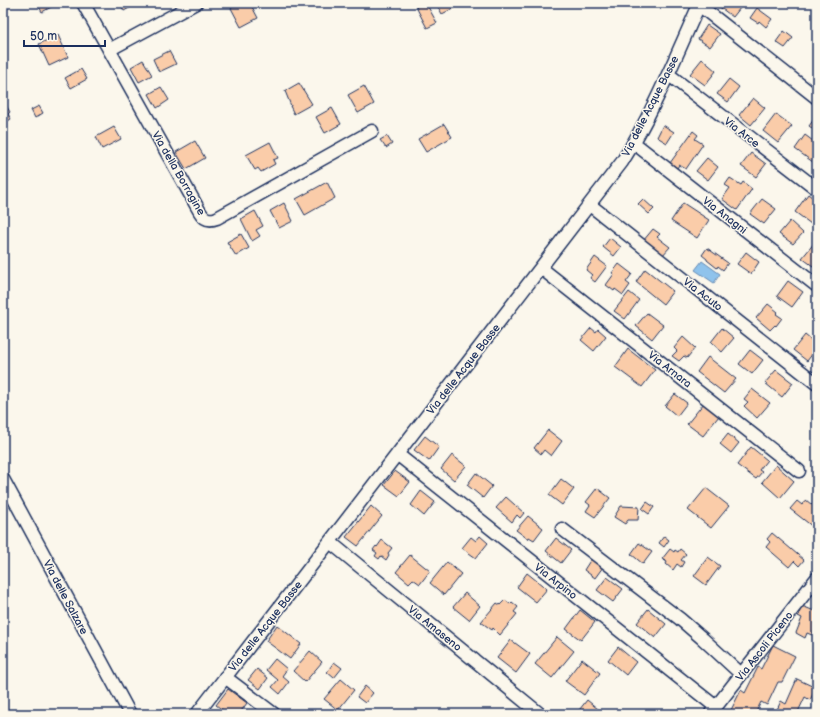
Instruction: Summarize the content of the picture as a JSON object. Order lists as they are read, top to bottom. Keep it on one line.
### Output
{"streets":{"street":["Via delle Acque Basse","Via Arce","Via della Borragine","Via Anagni","Via Acuto","Via Arnara","Via Arpino","Via delle Salzare","Via Amaseno","Via Ascoli Piceno"]},"crossings":[["Via delle Acque Basse","Via Arce"],["Via delle Acque Basse","Via Anagni"],["Via delle Acque Basse","Via Acuto"],["Via delle Acque Basse","Via Arnara"],["Via delle Acque Basse","Via Arpino"],["Via delle Acque Basse","Via Amaseno"],["Via Arpino","Via Ascoli Piceno"]],"scale_bar":"50 m"}
